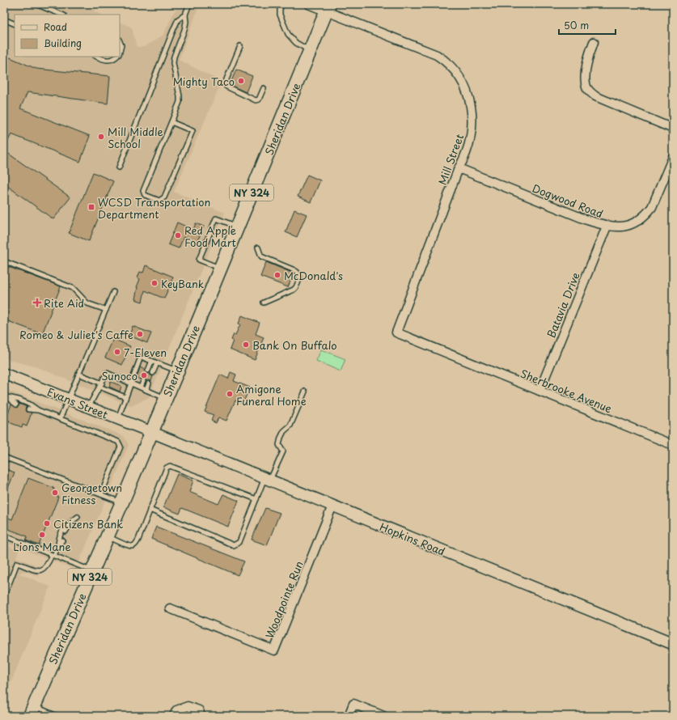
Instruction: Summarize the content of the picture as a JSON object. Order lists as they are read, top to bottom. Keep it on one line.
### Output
{"streets":{"main road":["Sheridan Drive","NY 324"],"street":["Mill Street","Dogwood Road","Batavia Drive","Sherbrooke Avenue","Evans Street","Hopkins Road","Woodpointe Run"]},"crossings":[["Sheridan Drive","Mill Street"],["Sheridan Drive","Evans Street"],["Sheridan Drive","Hopkins Road"],["Mill Street","Dogwood Road"],["Mill Street","Sherbrooke Avenue"],["Dogwood Road","Batavia Drive"],["Batavia Drive","Sherbrooke Avenue"],["Evans Street","Hopkins Road"],["Hopkins Road","Woodpointe Run"]],"places":{"other":["Mighty Taco","Mill Middle School","Red Apple Food Mart","McDonald's","KeyBank","Romeo & Juliet's Caffe","Bank On Buffalo","7-Eleven","Sunoco","Amigone Funeral Home","Georgetown Fitness","Citizens Bank","Lions Mane"],"transit":["WCSD Transportation Department"],"health":["Rite Aid"]},"legend":["Road","Building"],"scale_bar":"50 m"}
